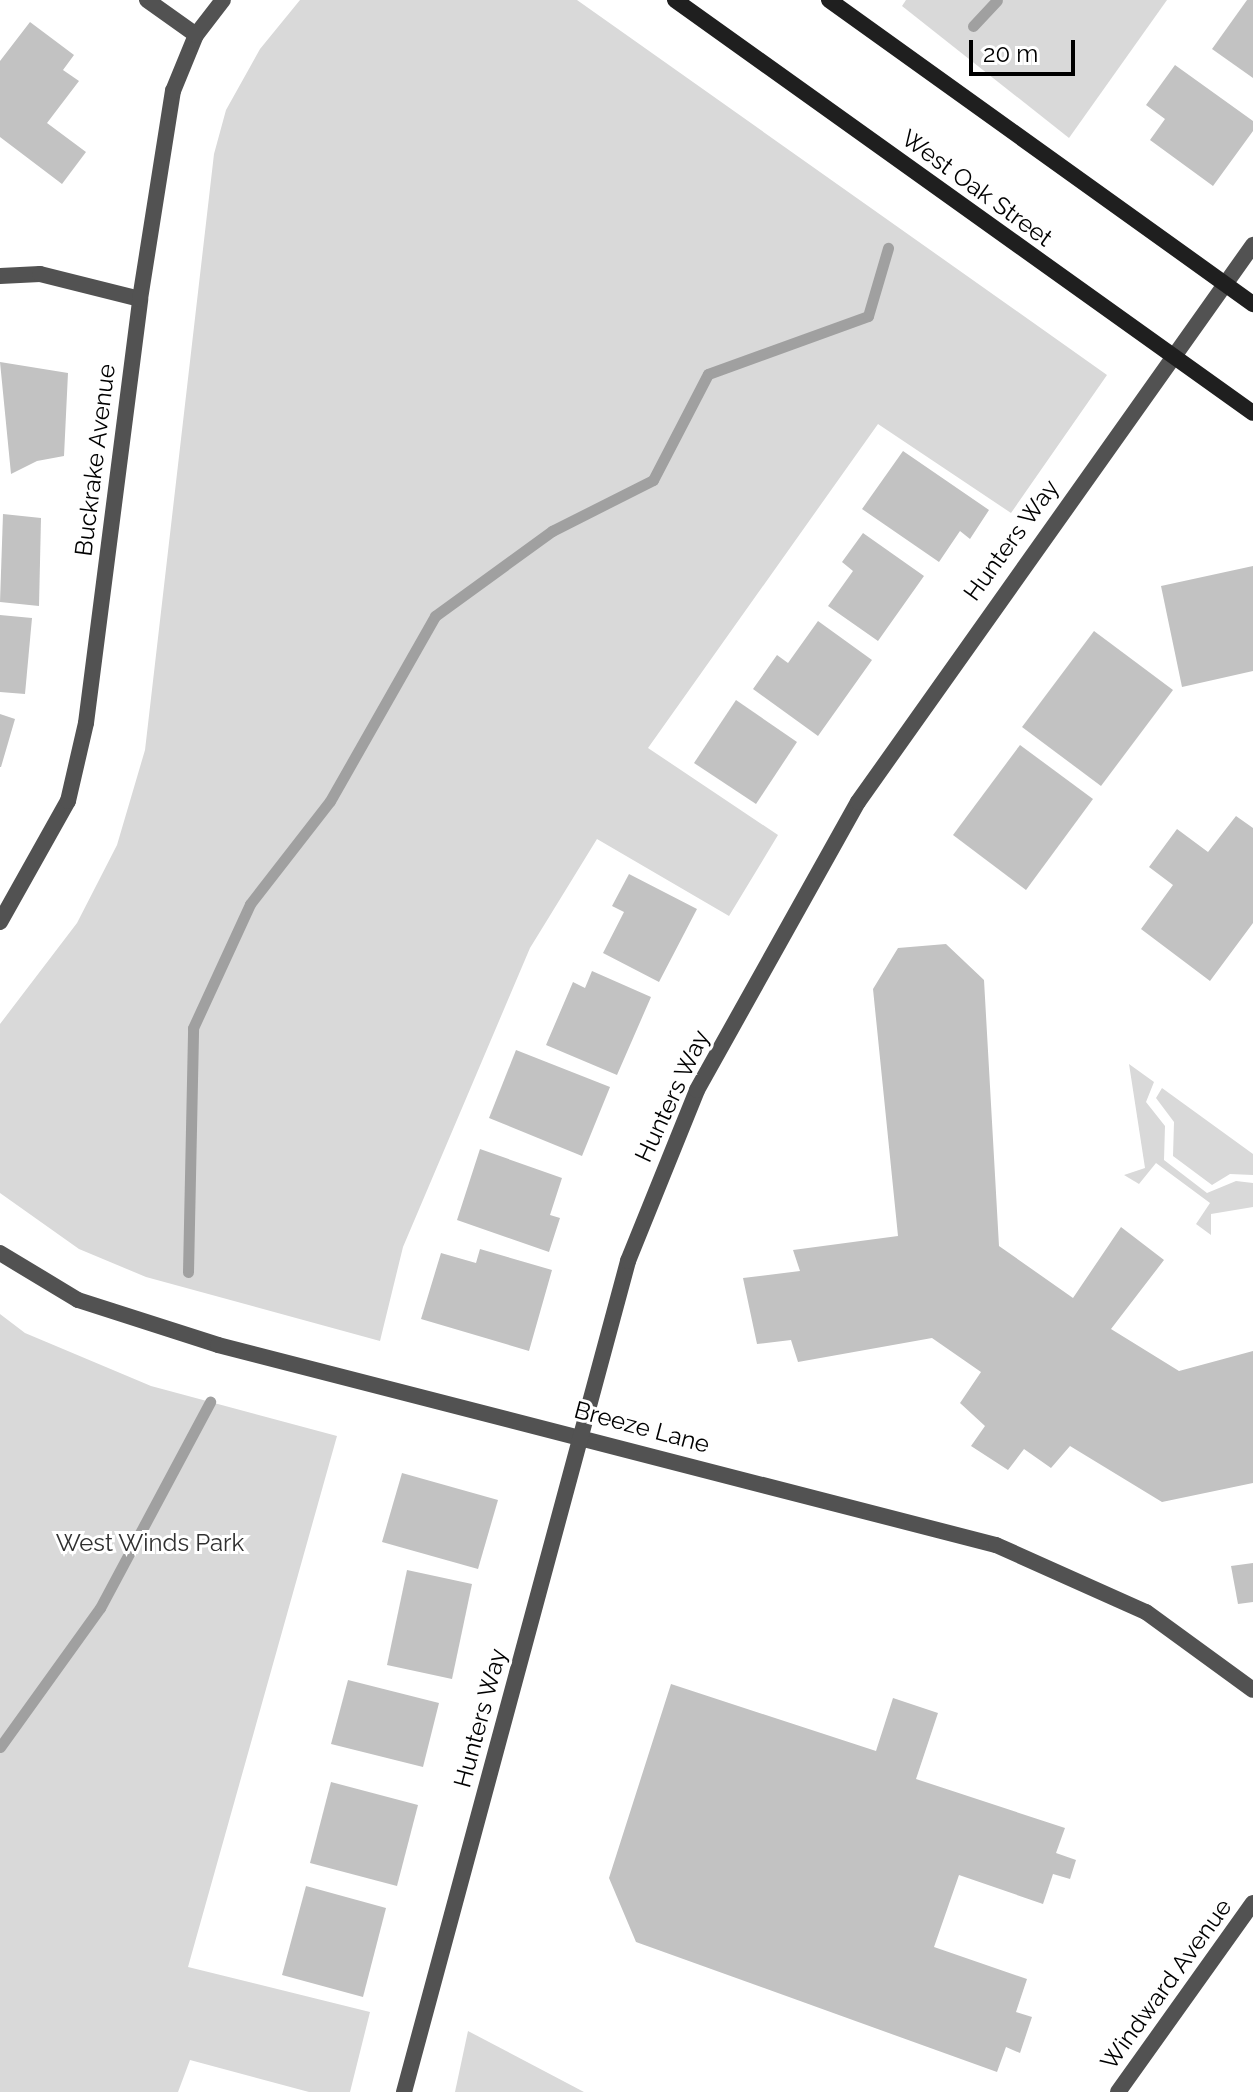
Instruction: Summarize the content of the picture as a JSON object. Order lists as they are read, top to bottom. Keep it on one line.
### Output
{"streets":{"main road":["West Oak Street"],"street":["Buckrake Avenue","Hunters Way","Breeze Lane","Windward Avenue"]},"crossings":[["West Oak Street","Hunters Way"],["Hunters Way","Breeze Lane"]],"parks":["West Winds Park"],"scale_bar":"20 m"}
